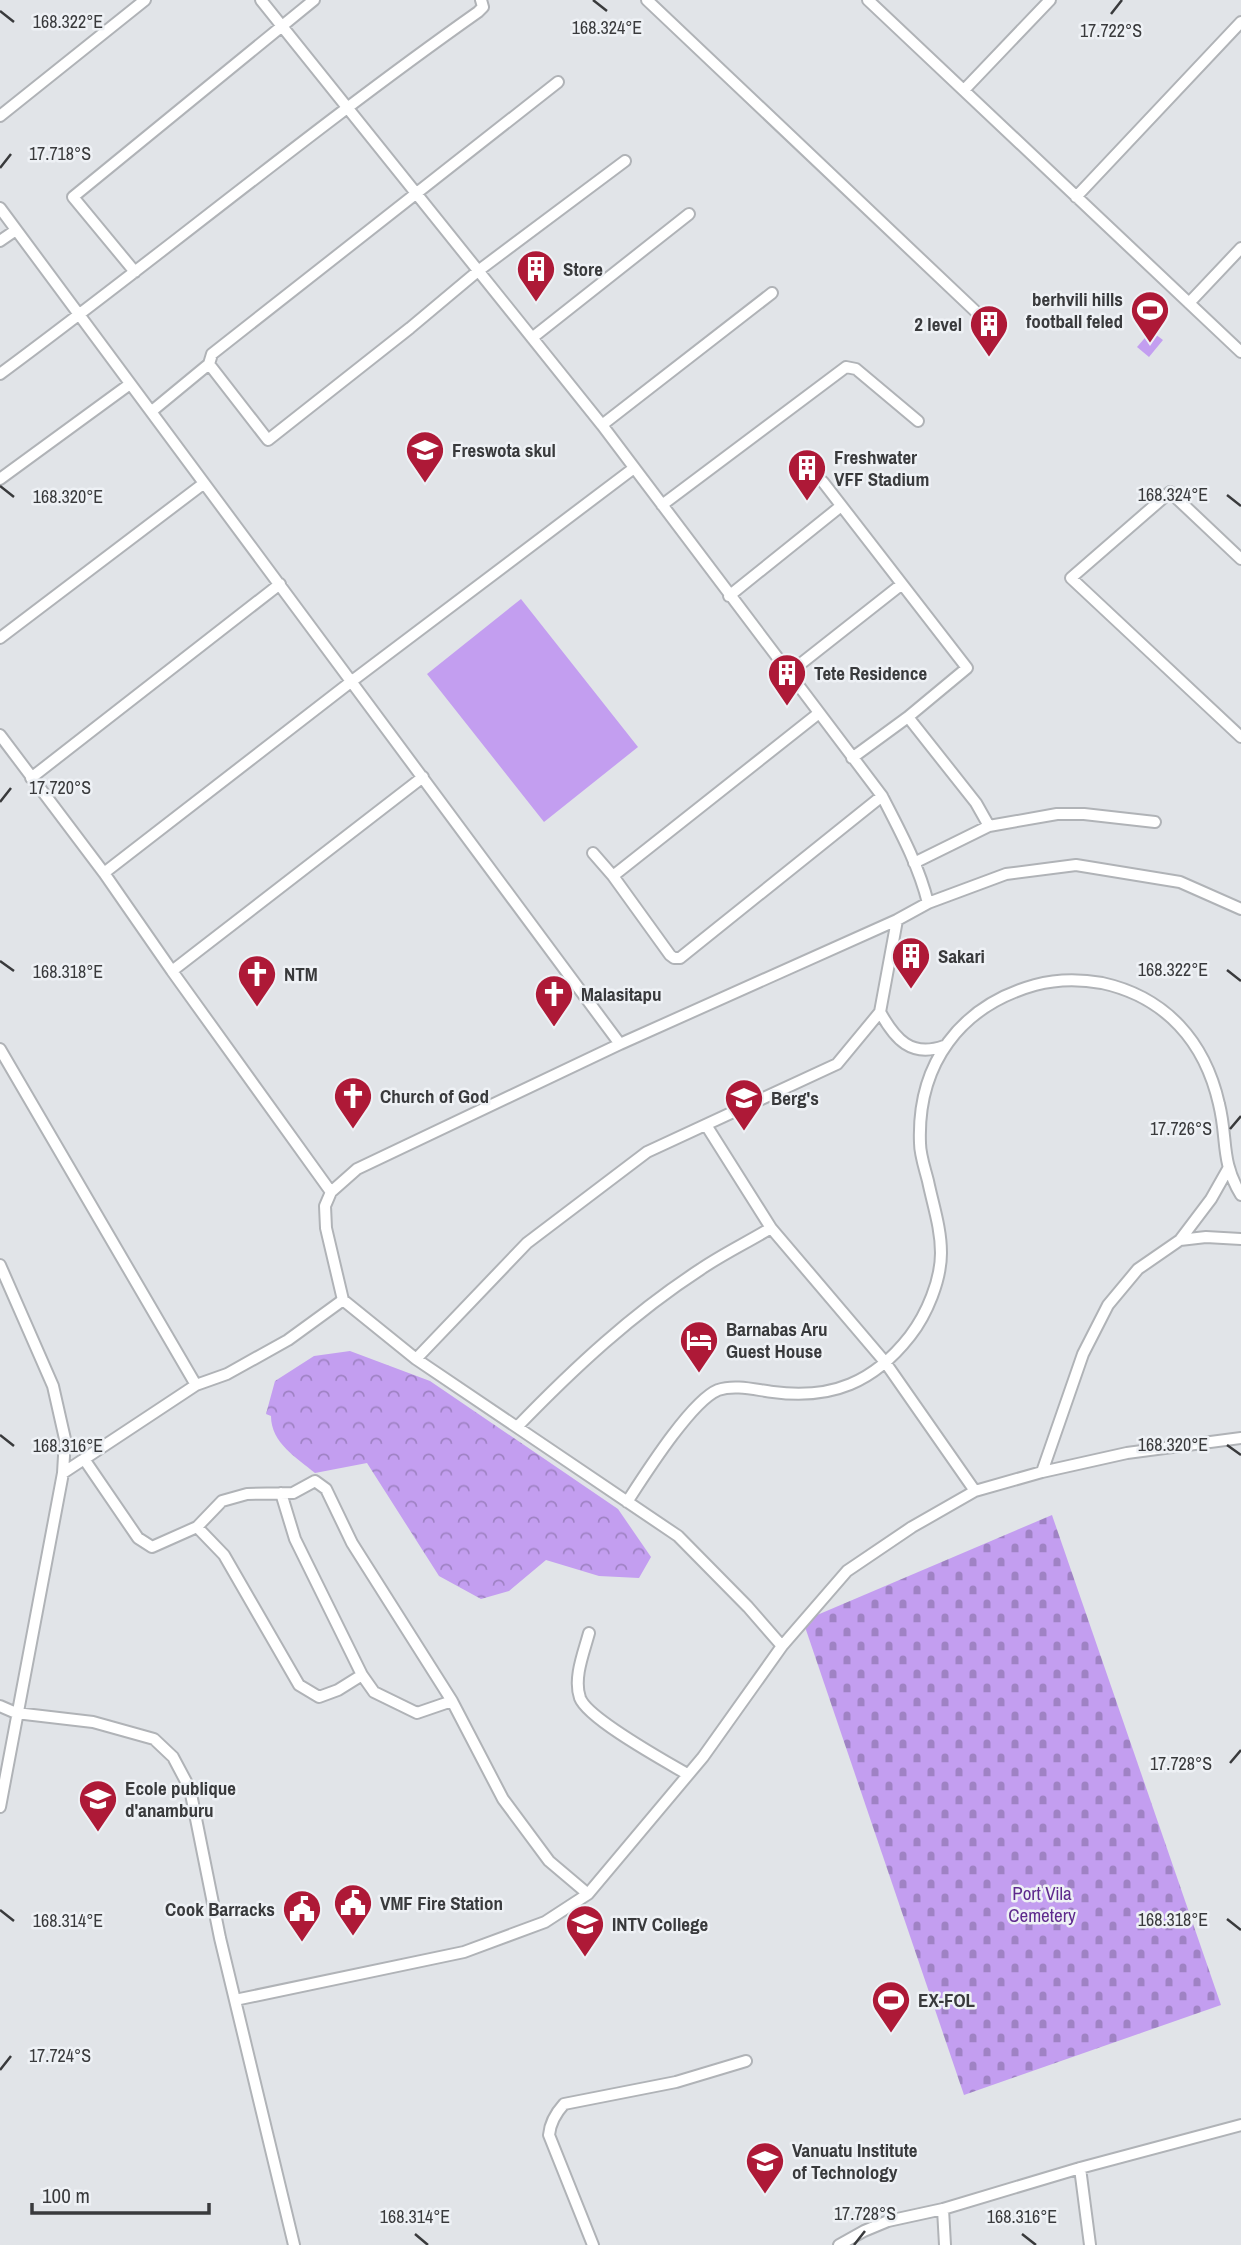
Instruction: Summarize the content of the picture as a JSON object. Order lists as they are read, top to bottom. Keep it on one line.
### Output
{"parks":["Port Vila Cemetery"],"places":{"building":["Store","2 level","Freshwater VFF Stadium","Tete Residence","Sakari"],"sports":["berhvili hills football feled","EX-FOL"],"school or university":["Freswota skul","Berg's","Ecole publique d'anamburu","INTV College","Vanuatu Institute of Technology"],"church":["NTM","Malasitapu","Church of God"],"hotel":["Barnabas Aru Guest House"],"public building":["VMF Fire Station","Cook Barracks"]},"scale_bar":"100 m","coordinates":["168.322°E","168.324°E","17.722°S","17.718°S","168.320°E","17.720°S","168.318°E","17.726°S","168.316°E","17.728°S","168.314°E","17.724°S"]}
